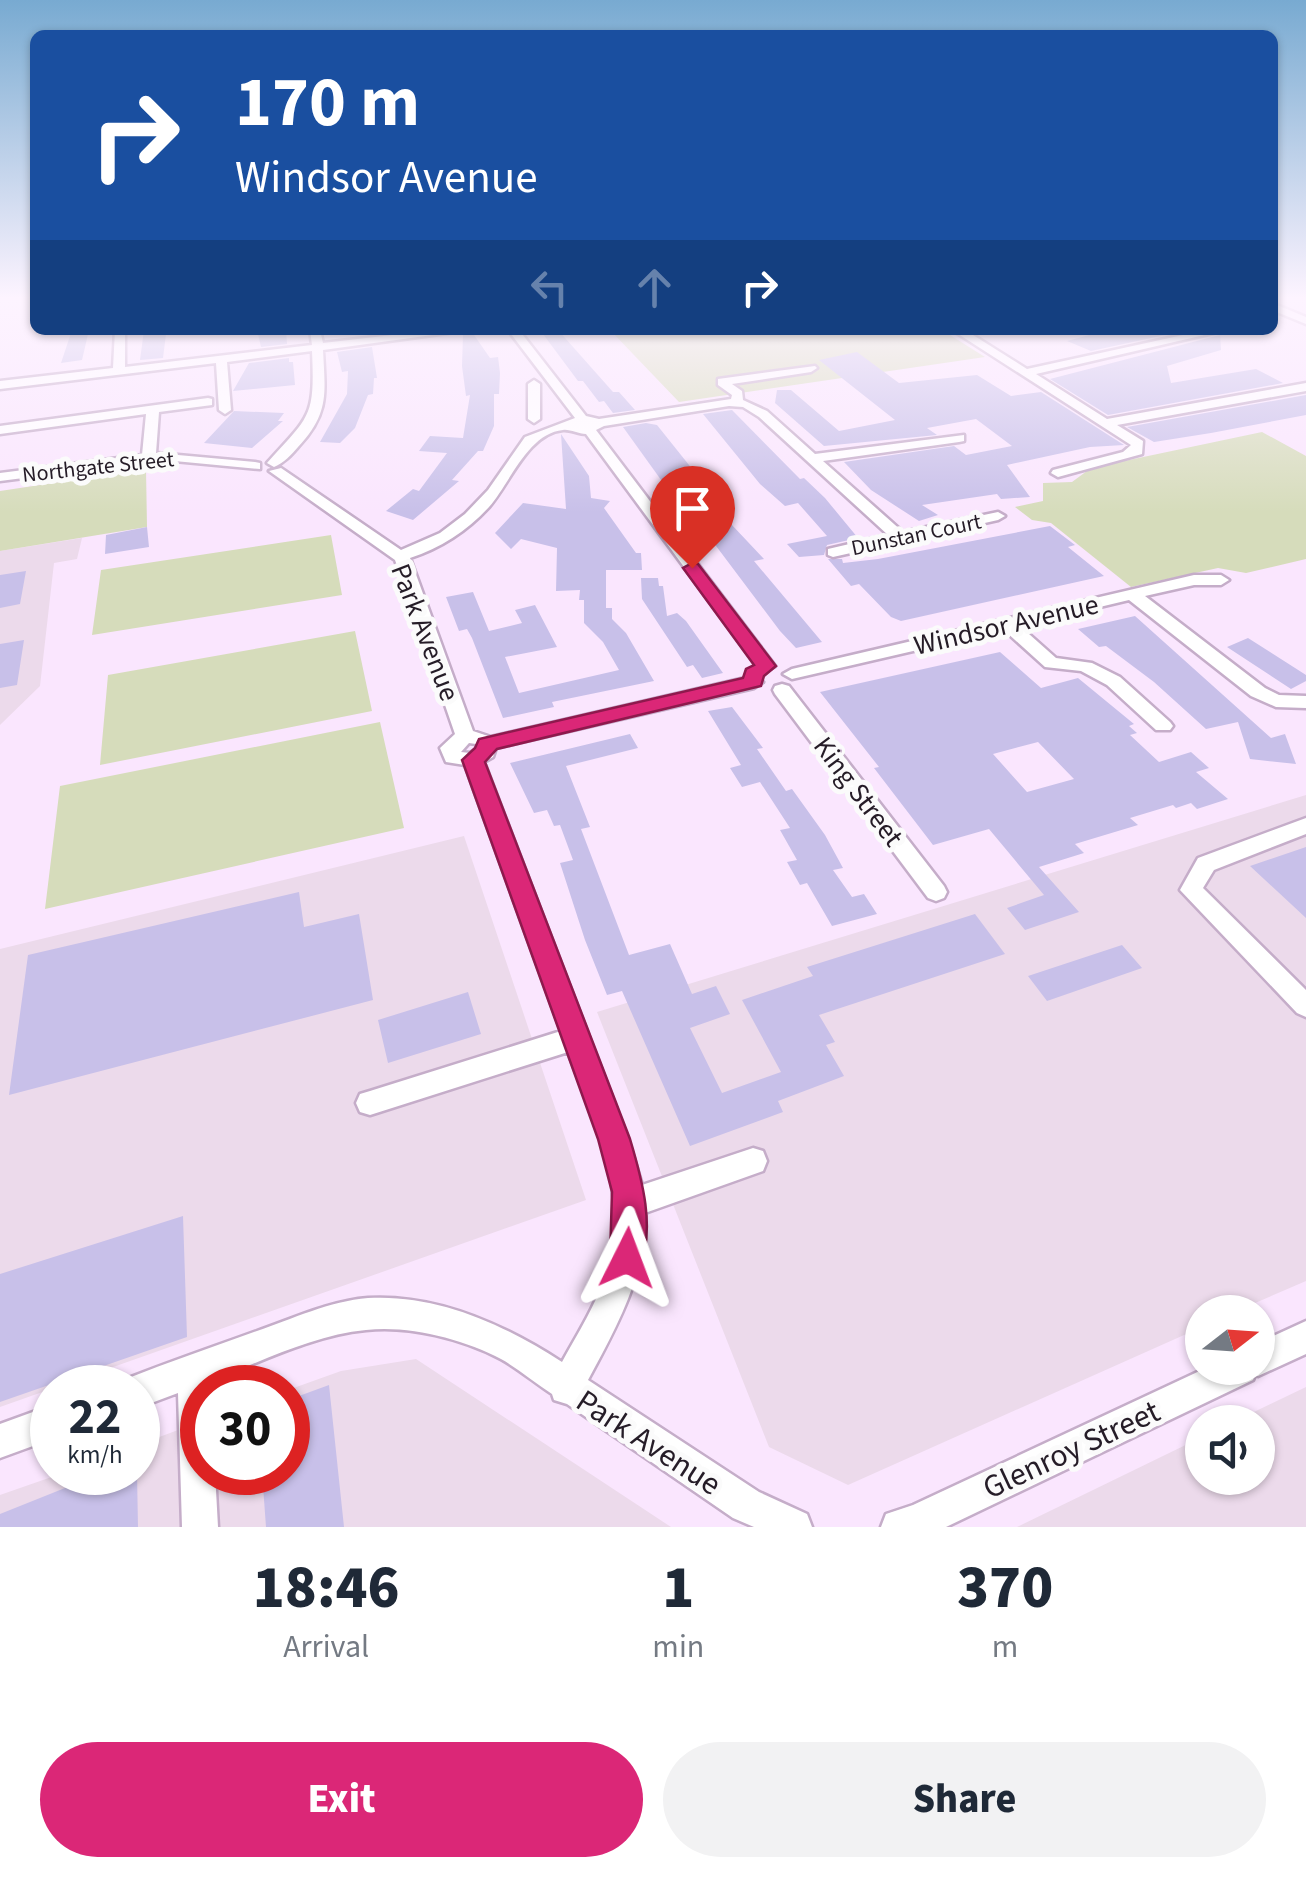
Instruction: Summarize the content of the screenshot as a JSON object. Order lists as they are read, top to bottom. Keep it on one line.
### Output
{"streets":{"street":["Northgate Street","Dunstan Court","Windsor Avenue","Park Avenue","King Street","Glenroy Street"]},"crossings":[["Northgate Street","Park Avenue"],["Windsor Avenue","King Street"]],"north":"right","page":{"turn":["170 m","Windsor Avenue"],"speed":"22 km/h","limit":"30","eta":["18:46","Arrival","1","min","370","m"],"buttons":["Exit","Share"]}}
